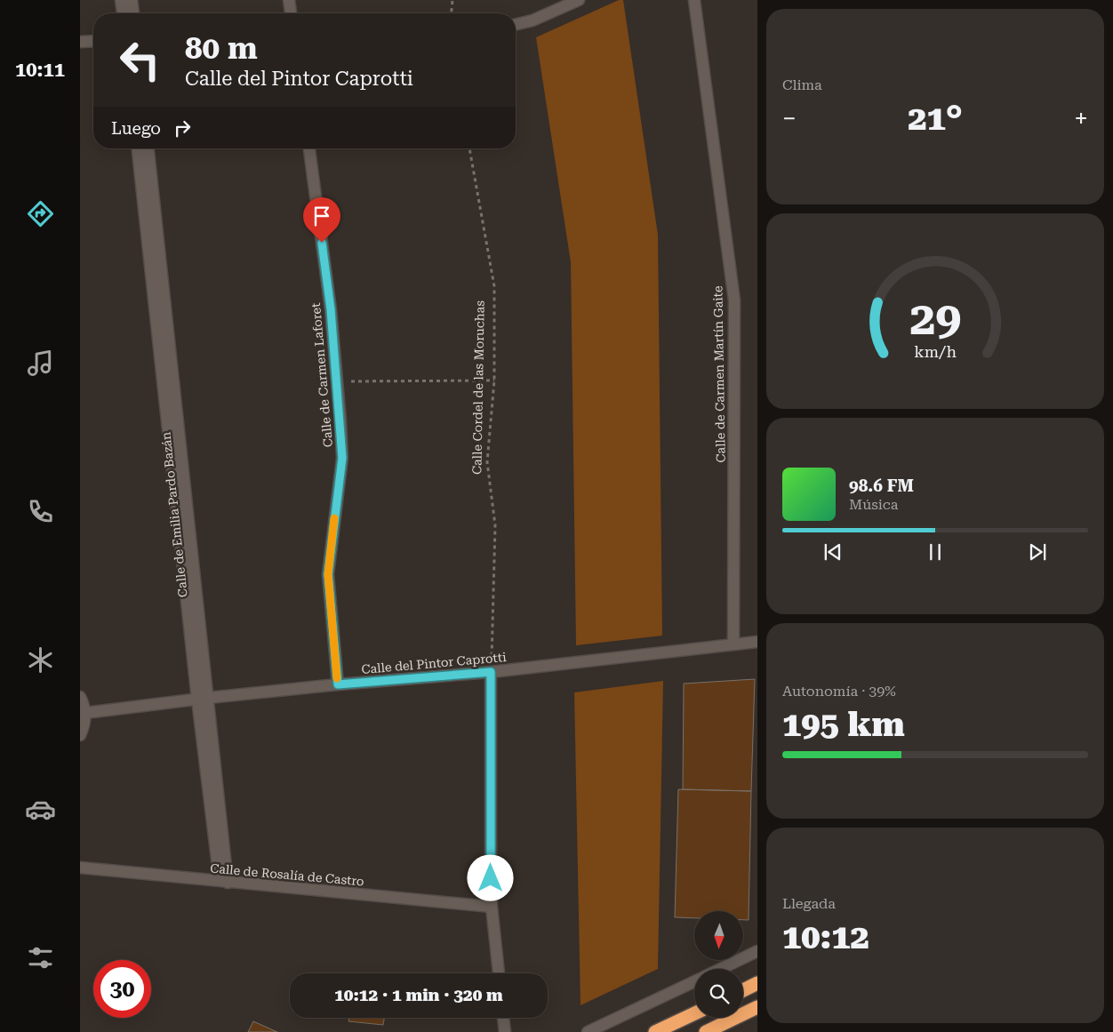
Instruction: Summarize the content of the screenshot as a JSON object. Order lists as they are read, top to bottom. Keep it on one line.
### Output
{"streets":{"street":["Calle de Carmen Martín Gaite","Calle de Carmen Laforet","Calle de Emilia Pardo Bazán","Calle del Pintor Caprotti","Calle de Rosalía de Castro"],"path":["Calle Cordel de las Moruchas"]},"crossings":[["Calle de Carmen Martín Gaite","Calle del Pintor Caprotti"],["Calle de Carmen Laforet","Calle del Pintor Caprotti"],["Calle Cordel de las Moruchas","Calle del Pintor Caprotti"],["Calle de Emilia Pardo Bazán","Calle del Pintor Caprotti"],["Calle de Emilia Pardo Bazán","Calle de Rosalía de Castro"]],"north":"bottom","page":{"tabs":"10:11","tile":["Clima",["Autonomía · 39%","195 km"],["Llegada","10:12"]],"turn":["80 m","Calle del Pintor Caprotti"],"heat":["−","21°","+"],"then":"Luego","song":["98.6 FM","Música"],"limit":"30","trip":"10:12 · 1 min · 320 m","gauge":["29","km/h"]}}
